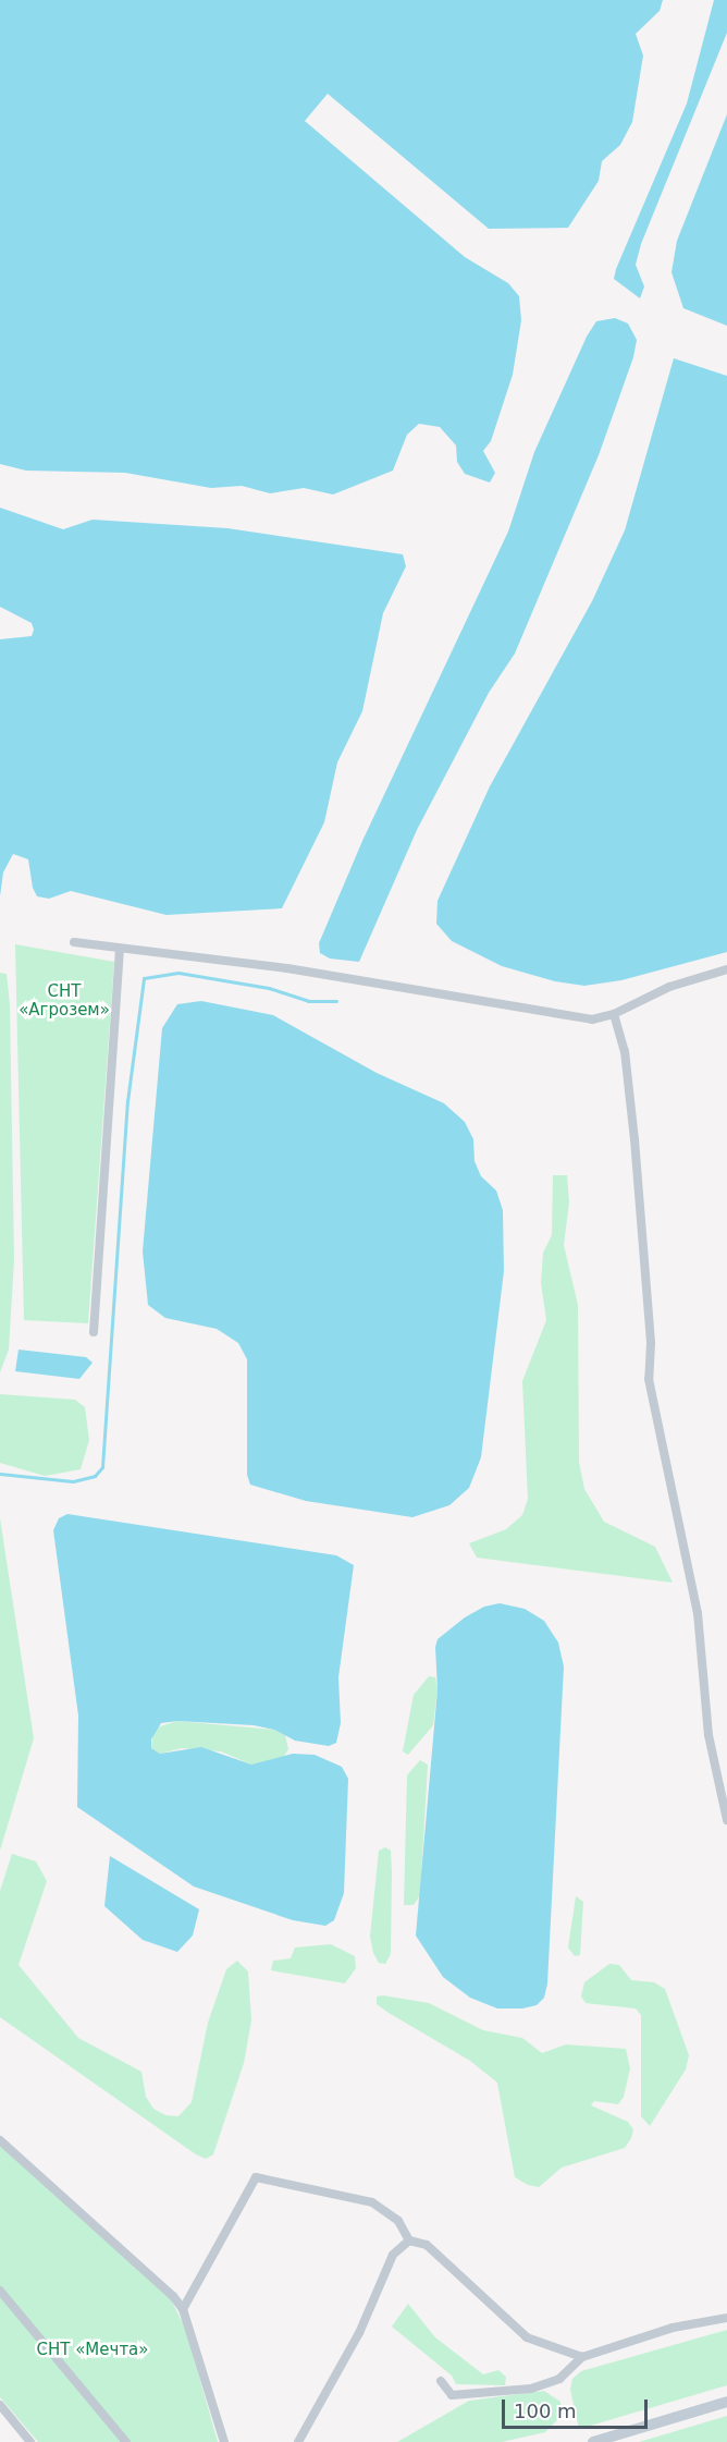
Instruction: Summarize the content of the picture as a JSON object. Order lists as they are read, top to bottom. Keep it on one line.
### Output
{"parks":["СНТ «Агрозем»","СНТ «Мечта»"],"scale_bar":"100 m"}
